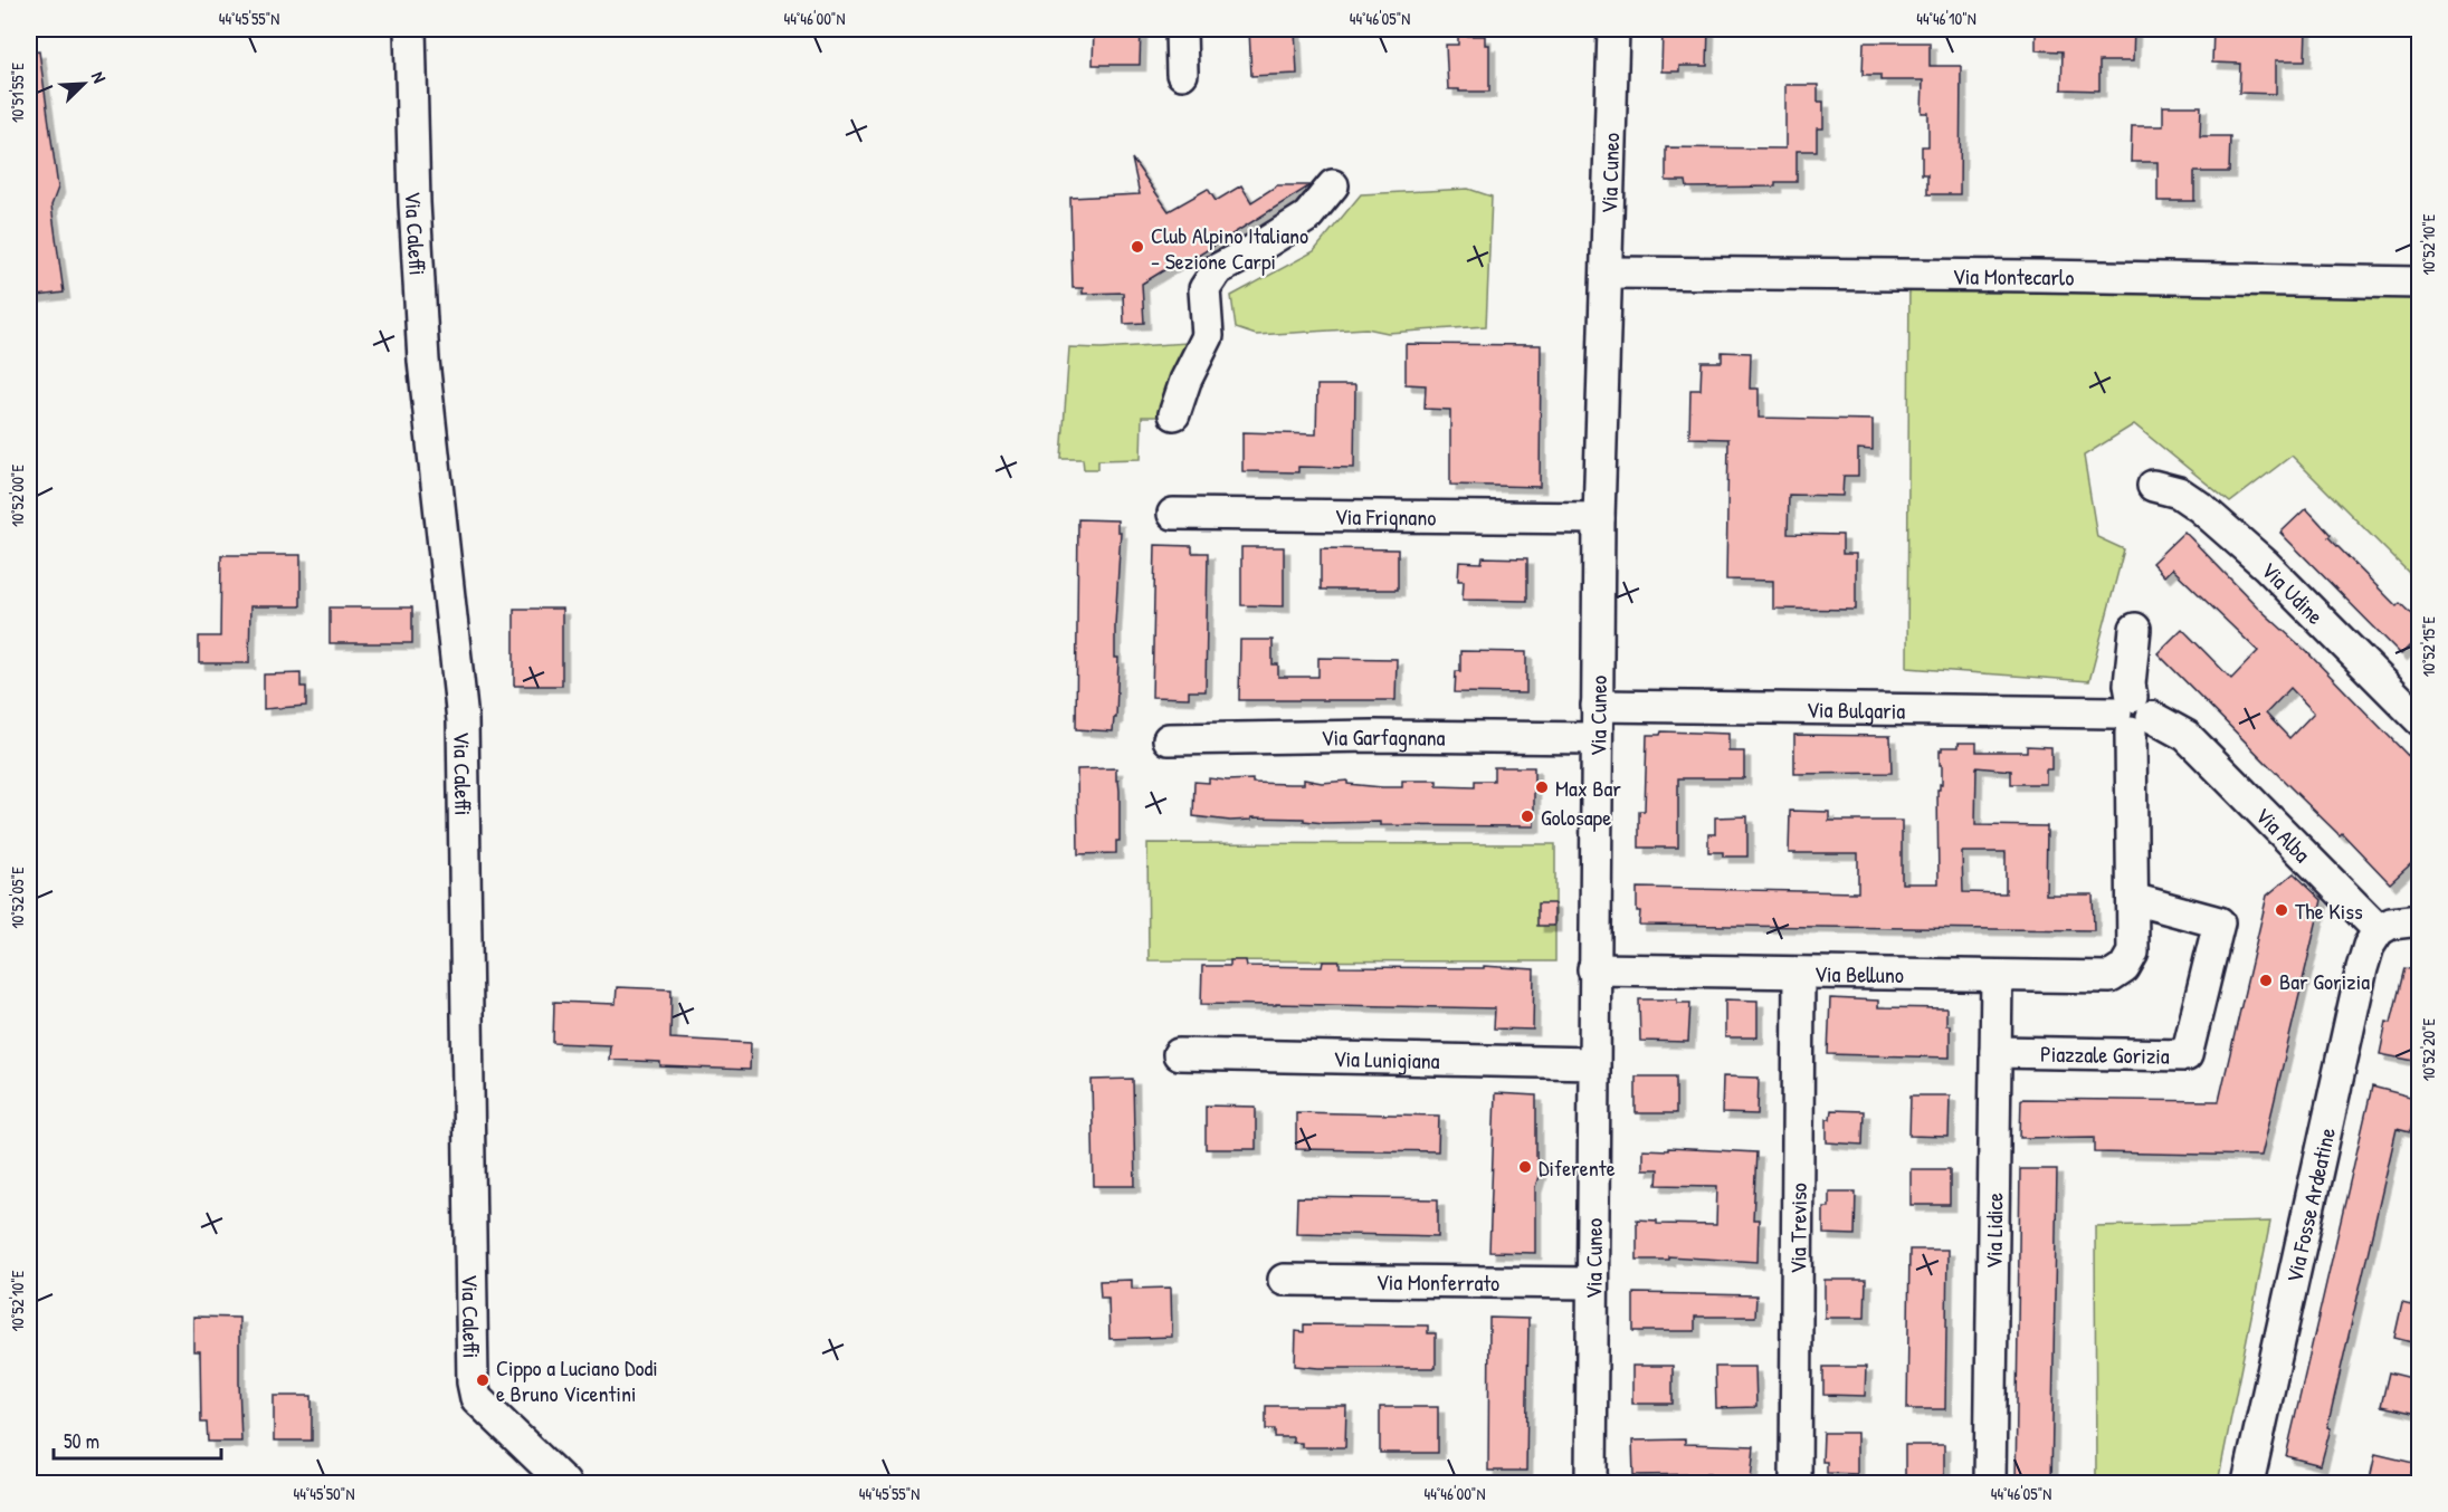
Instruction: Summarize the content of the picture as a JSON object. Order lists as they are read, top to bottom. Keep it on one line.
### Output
{"streets":{"street":["Via Cuneo","Via Caleffi","Via Montecarlo","Via Frignano","Via Udine","Via Bulgaria","Via Garfagnana","Via Alba","Via Belluno","Piazzale Gorizia","Via Lunigiana","Via Fosse Ardeatine","Via Treviso","Via Lidice","Via Monferrato"]},"crossings":[["Via Cuneo","Via Montecarlo"],["Via Cuneo","Via Frignano"],["Via Cuneo","Via Bulgaria"],["Via Cuneo","Via Garfagnana"],["Via Cuneo","Via Belluno"],["Via Cuneo","Via Lunigiana"],["Via Cuneo","Via Monferrato"],["Via Bulgaria","Via Alba"],["Via Alba","Via Fosse Ardeatine"],["Via Belluno","Piazzale Gorizia"],["Via Belluno","Via Treviso"],["Via Belluno","Via Lidice"],["Piazzale Gorizia","Via Lidice"]],"places":["Club Alpino Italiano - Sezione Carpi","Max Bar","Golosape","The Kiss","Bar Gorizia","Diferente","Cippo a Luciano Dodi e Bruno Vicentini"],"scale_bar":"50 m","north":"top right","coordinates":["44°45'55\"N","44°46'00\"N","44°46'05\"N","44°46'10\"N","10°51'55\"E","10°52'10\"E","10°52'00\"E","10°52'15\"E","10°52'05\"E","10°52'20\"E","44°45'50\"N"]}
